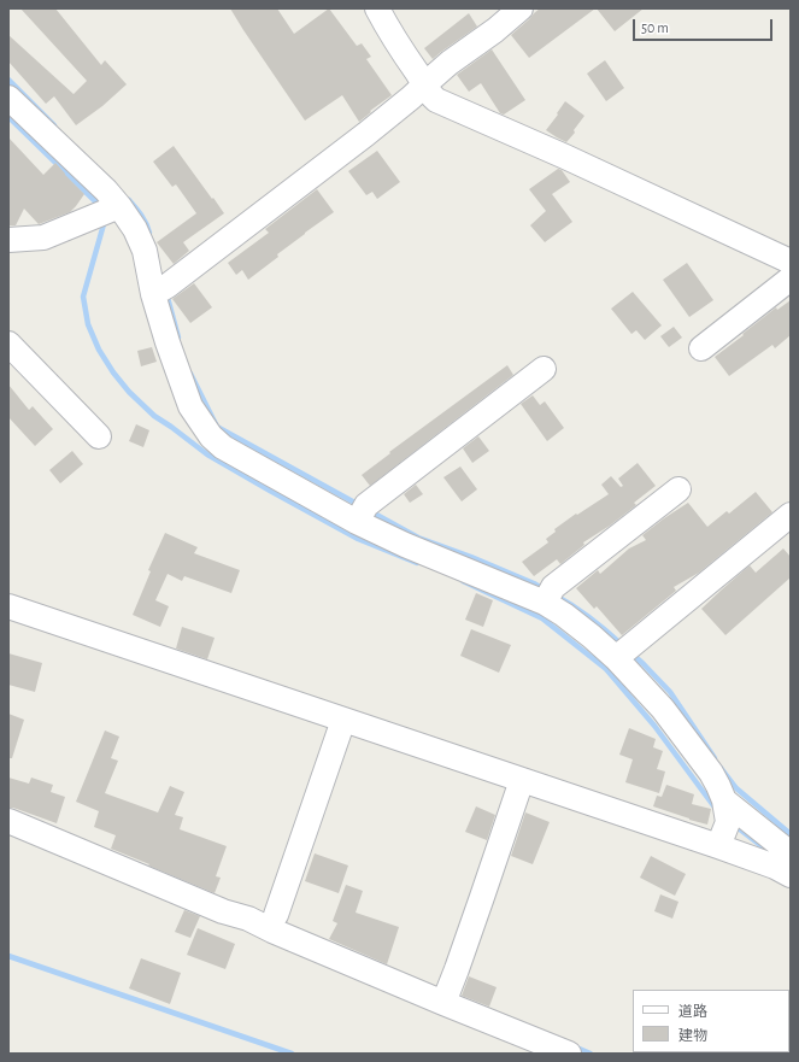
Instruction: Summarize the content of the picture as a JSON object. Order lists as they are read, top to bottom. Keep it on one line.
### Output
{"legend":["道路","建物"],"scale_bar":"50 m"}
